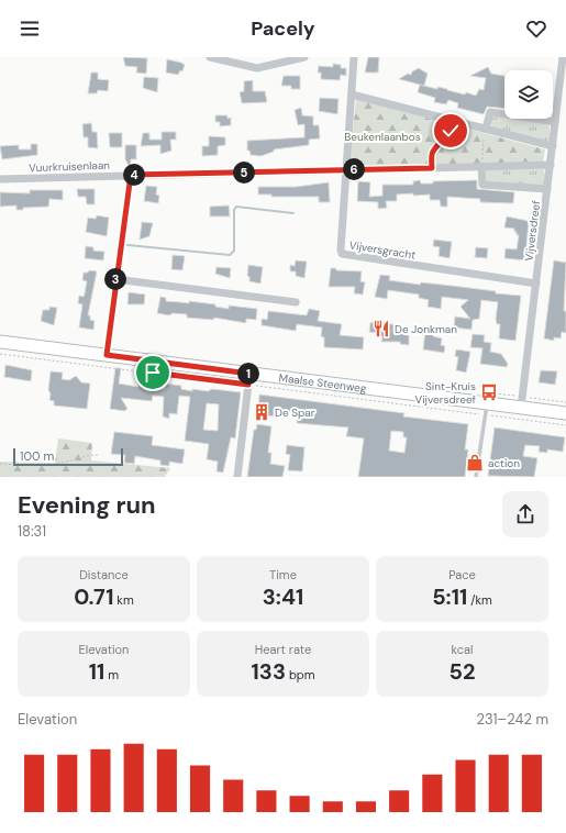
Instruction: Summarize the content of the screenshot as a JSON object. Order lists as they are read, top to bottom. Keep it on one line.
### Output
{"streets":{"main road":["Maalse Steenweg"],"street":["Vuurkruisenlaan","Vijversdreef","Vijversgracht"]},"crossings":[["Vuurkruisenlaan","Vijversdreef"],["Vuurkruisenlaan","Vijversgracht"],["Vijversdreef","Vijversgracht"],["Vijversdreef","Maalse Steenweg"]],"parks":["Beukenlaanbos"],"places":{"restaurant":["De Jonkman"],"bus stop":["Sint-Kruis Vijversdreef"],"building":["De Spar"],"shop":["action"]},"scale_bar":"100 m","page":{"header":"Pacely","pins":["6","5","4","3","1"],"scale":"100 m","heading":["Evening run","18:31"],"stats":[["Distance","0.71 km"],["Time","3:41"],["Pace","5:11 /km"],["Elevation","11 m"],["Heart rate","133 bpm"],["kcal","52"]],"chart":["Elevation","231–242 m"]}}
